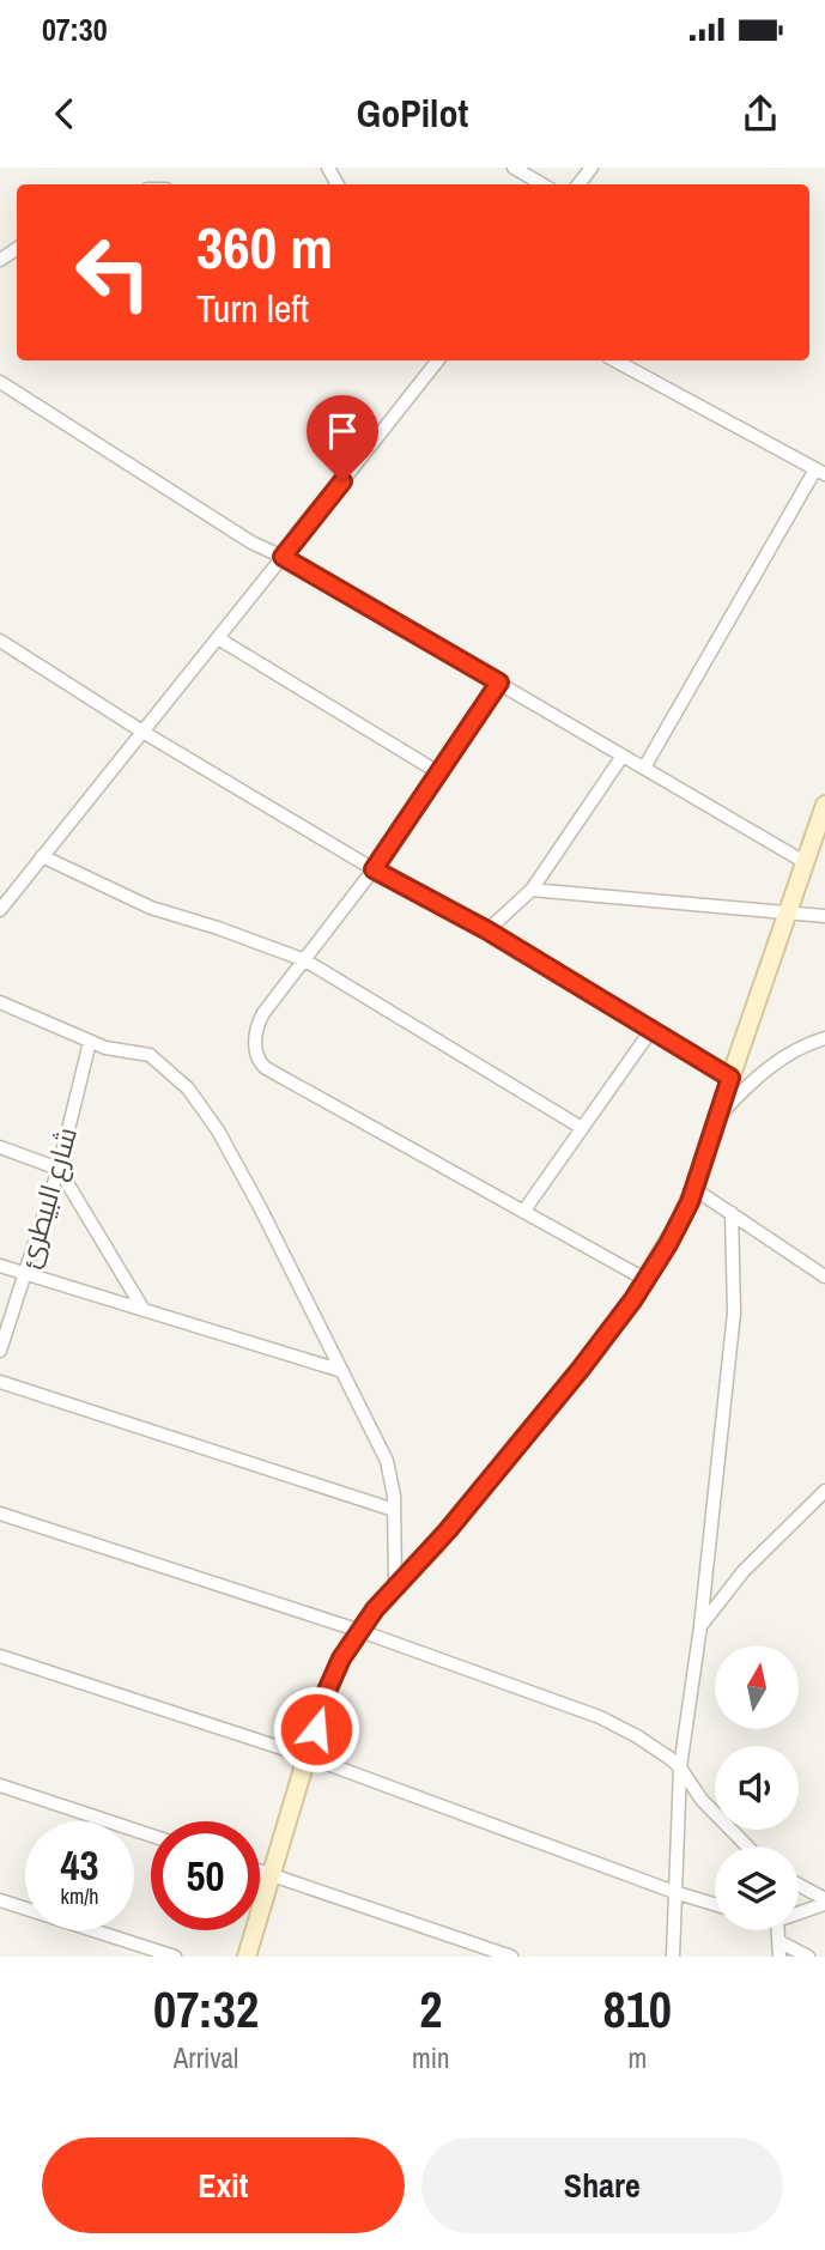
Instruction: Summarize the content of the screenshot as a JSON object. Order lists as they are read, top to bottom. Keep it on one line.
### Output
{"streets":{"street":["شارع البيطرئ"]},"north":"top","page":{"status":"07:30","header":"GoPilot","turn":["360 m","Turn left"],"speed":"43 km/h","limit":"50","eta":["07:32","Arrival","2","min","810","m"],"buttons":["Exit","Share"]}}
